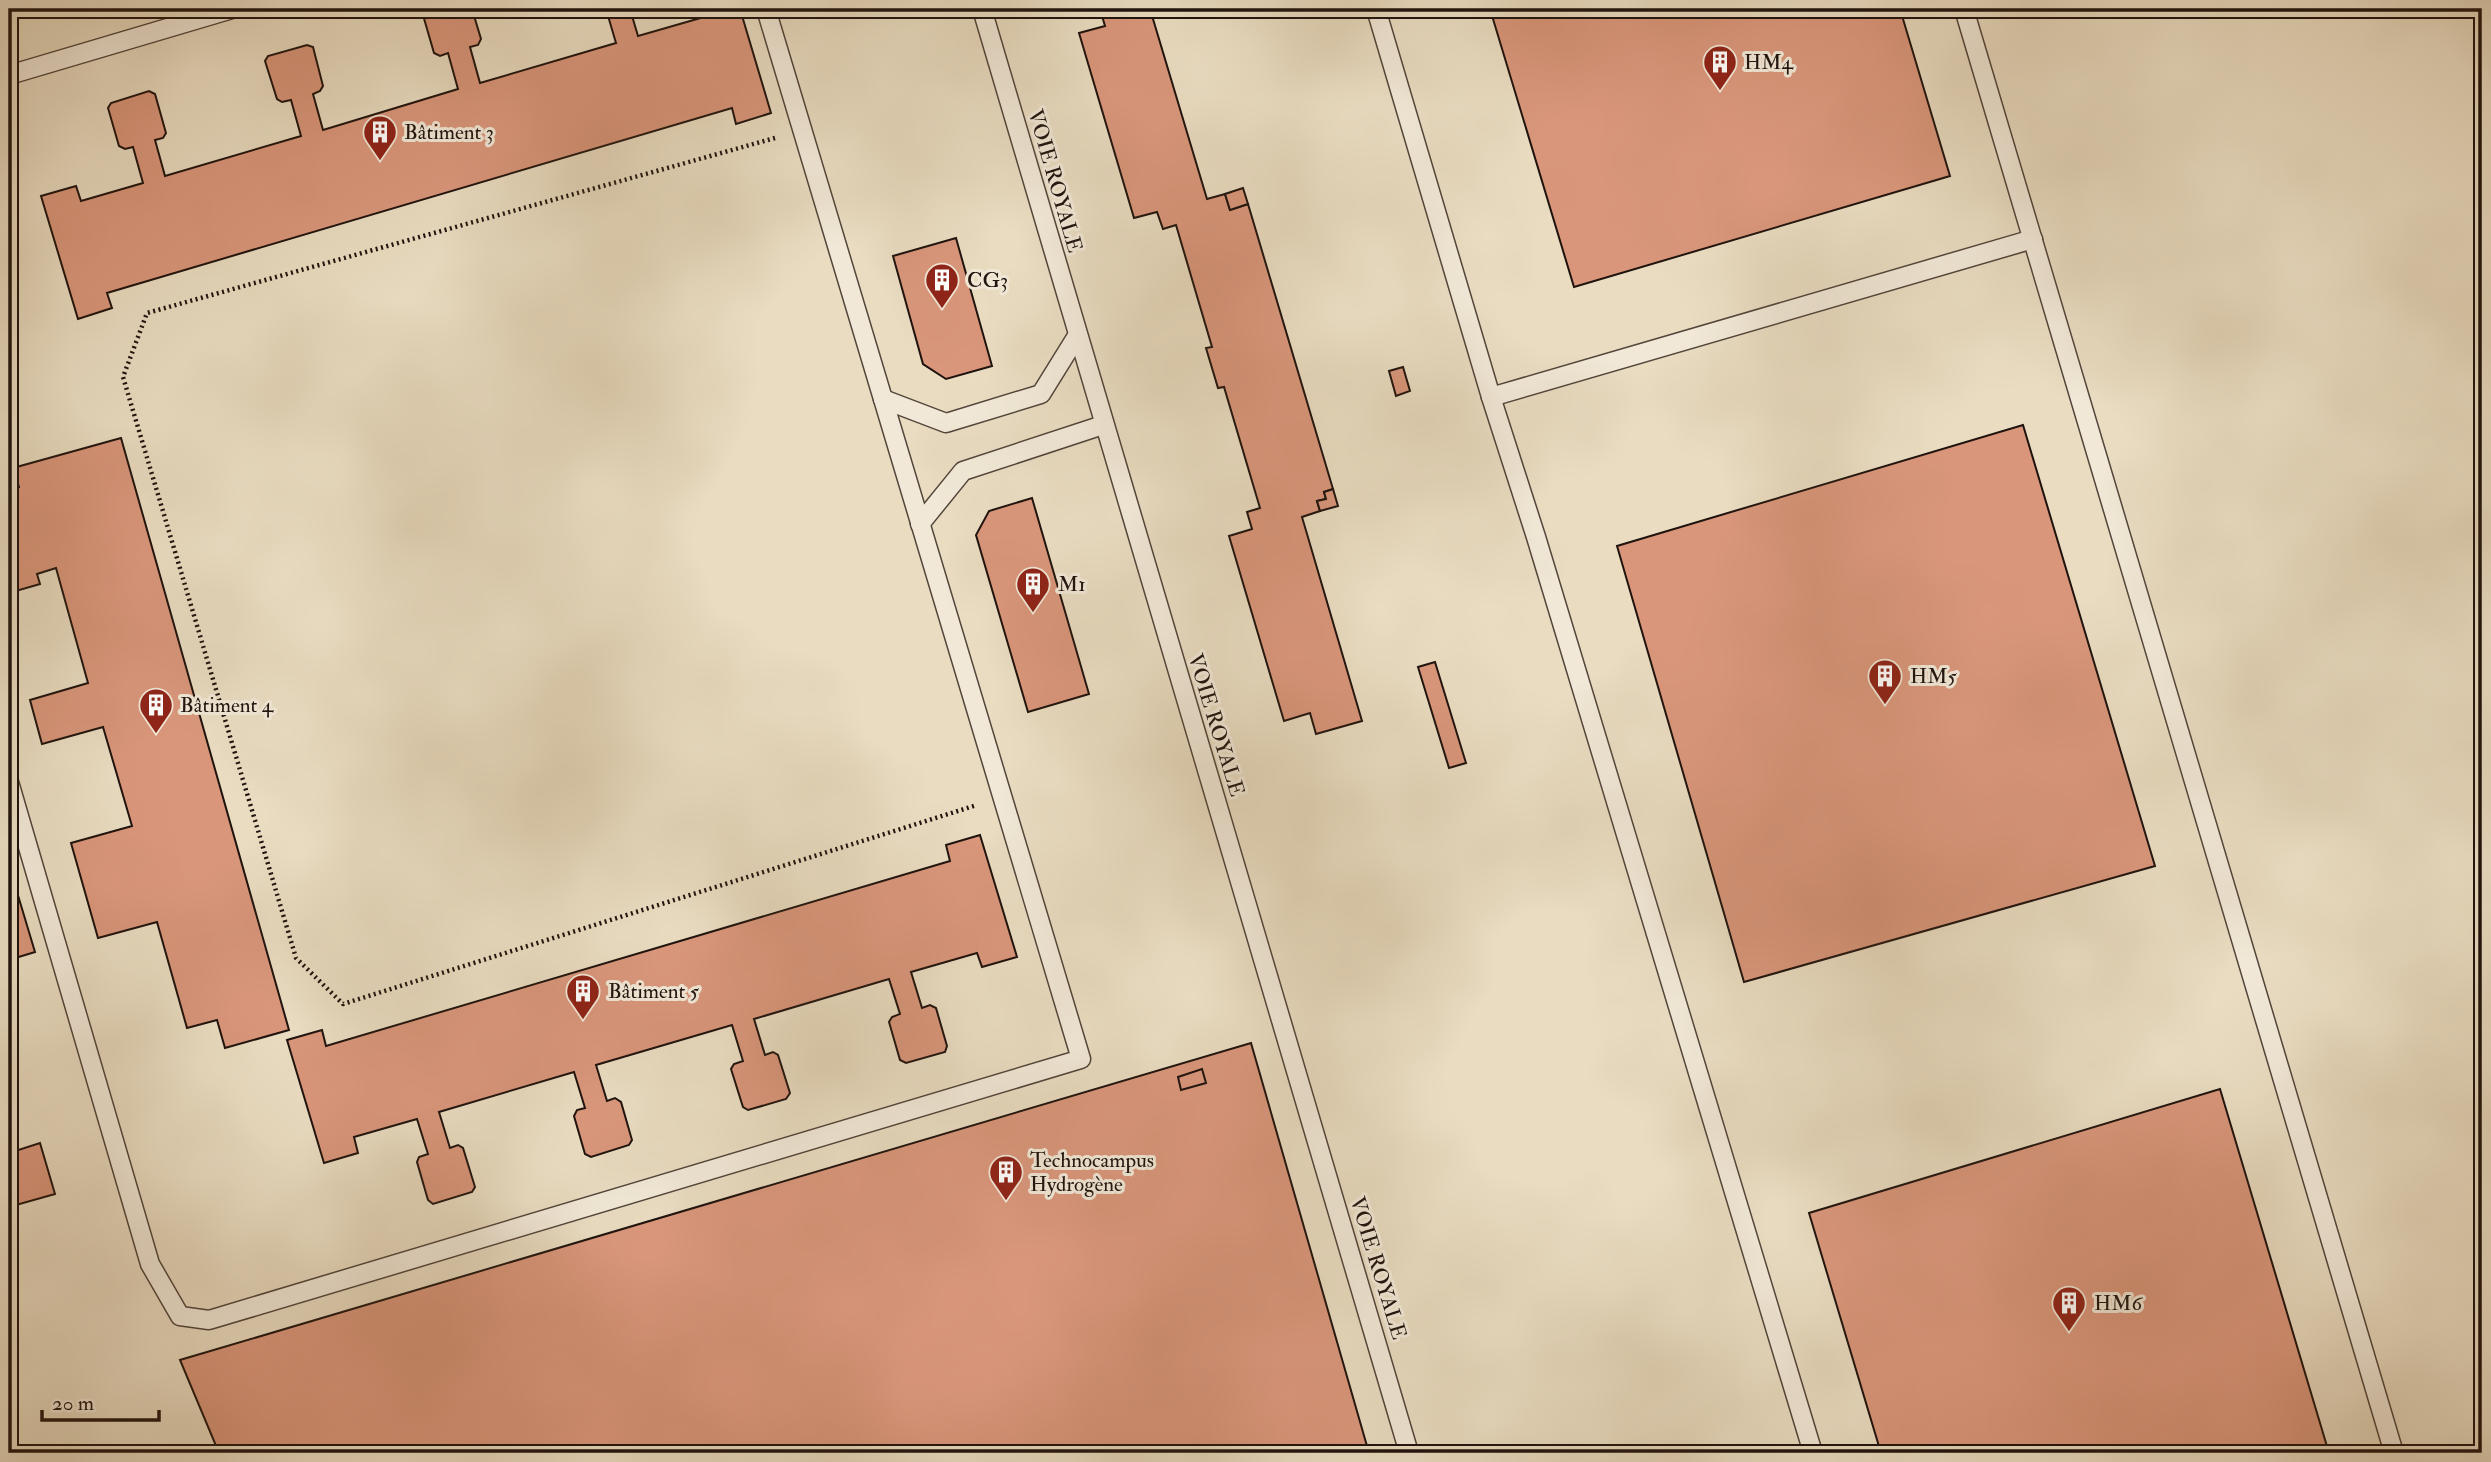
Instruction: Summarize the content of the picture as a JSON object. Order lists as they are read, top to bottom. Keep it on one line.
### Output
{"streets":{"lane":["VOIE ROYALE"]},"places":{"building":["HM4","Bâtiment 3","CG3","M1","HM5","Bâtiment 4","Bâtiment 5","Technocampus Hydrogène","HM6"]},"scale_bar":"20 m"}
